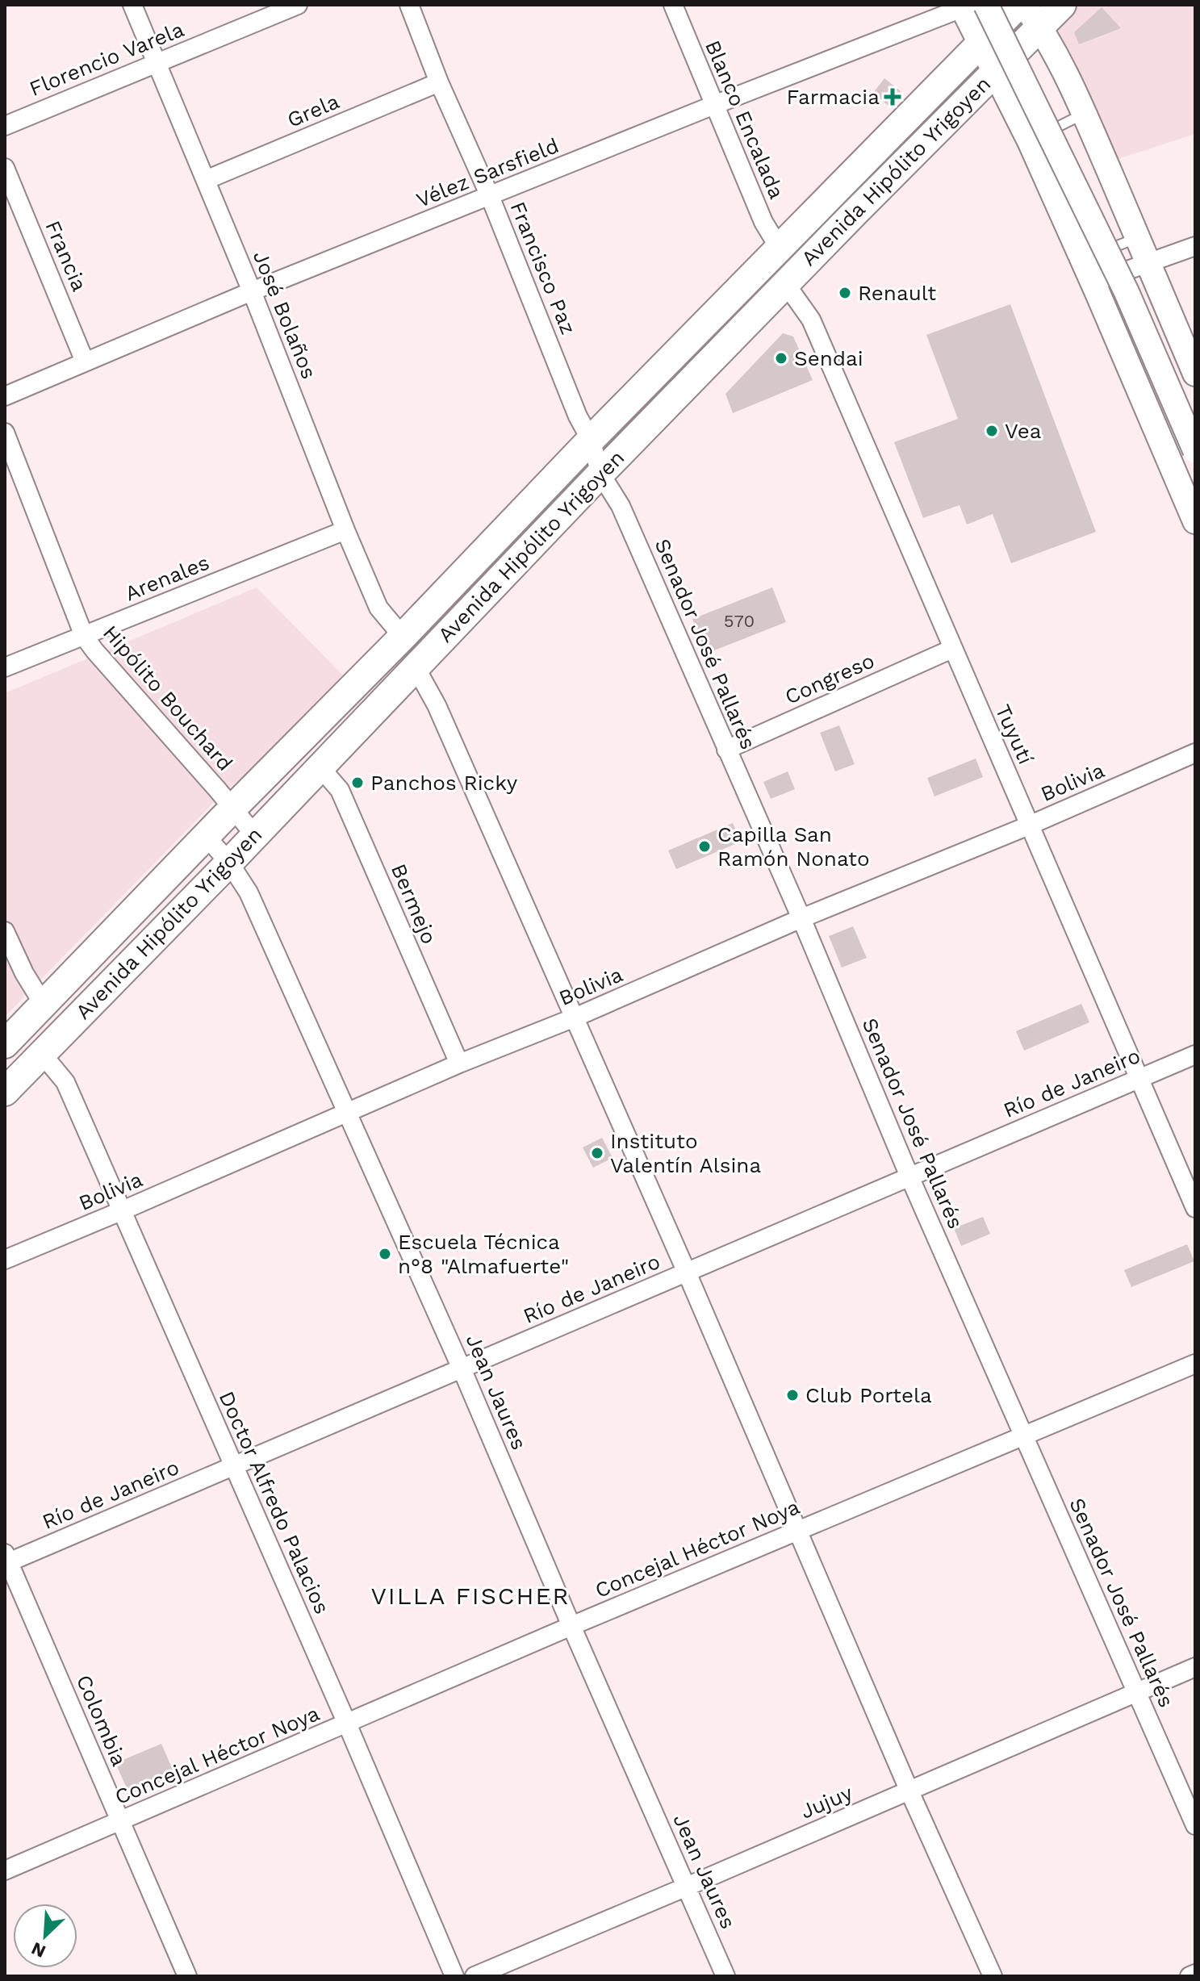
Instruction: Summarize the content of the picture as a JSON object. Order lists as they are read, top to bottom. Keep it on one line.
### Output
{"streets":{"main road":["Avenida Hipólito Yrigoyen"],"street":["Florencio Varela","Grela","Blanco Encalada","Vélez Sarsfield","Francia","Francisco Paz","José Bolaños","Arenales","Senador José Pallarés","Congreso","Hipólito Bouchard","Tuyutí","Bolivia","Bermejo","Río de Janeiro","Jean Jaures","Doctor Alfredo Palacios","Concejal Héctor Noya","Colombia","Jujuy"]},"crossings":[["Florencio Varela","José Bolaños"],["Grela","Francisco Paz"],["Grela","José Bolaños"],["Blanco Encalada","Avenida Hipólito Yrigoyen"],["Blanco Encalada","Vélez Sarsfield"],["Avenida Hipólito Yrigoyen","Francisco Paz"],["Avenida Hipólito Yrigoyen","José Bolaños"],["Avenida Hipólito Yrigoyen","Senador José Pallarés"],["Avenida Hipólito Yrigoyen","Hipólito Bouchard"],["Avenida Hipólito Yrigoyen","Tuyutí"],["Avenida Hipólito Yrigoyen","Bermejo"],["Avenida Hipólito Yrigoyen","Jean Jaures"],["Avenida Hipólito Yrigoyen","Doctor Alfredo Palacios"],["Vélez Sarsfield","Francia"],["Vélez Sarsfield","Francisco Paz"],["Vélez Sarsfield","José Bolaños"],["Francisco Paz","Senador José Pallarés"],["José Bolaños","Arenales"],["Arenales","Hipólito Bouchard"],["Senador José Pallarés","Congreso"],["Senador José Pallarés","Bolivia"],["Senador José Pallarés","Río de Janeiro"],["Senador José Pallarés","Concejal Héctor Noya"],["Senador José Pallarés","Jujuy"],["Congreso","Tuyutí"],["Tuyutí","Bolivia"],["Tuyutí","Río de Janeiro"],["Bolivia","Bermejo"],["Bolivia","Jean Jaures"],["Bolivia","Doctor Alfredo Palacios"],["Río de Janeiro","Jean Jaures"],["Río de Janeiro","Doctor Alfredo Palacios"],["Río de Janeiro","Colombia"],["Jean Jaures","Concejal Héctor Noya"],["Jean Jaures","Jujuy"],["Doctor Alfredo Palacios","Concejal Héctor Noya"],["Concejal Héctor Noya","Colombia"]],"districts":["VILLA FISCHER"],"places":{"health":["Farmacia"],"other":["Renault","Sendai","Vea","Panchos Ricky","Capilla San Ramón Nonato","Instituto Valentín Alsina","Escuela Técnica n°8 \"Almafuerte\"","Club Portela"]},"house_numbers":["570"],"north":"bottom left"}
